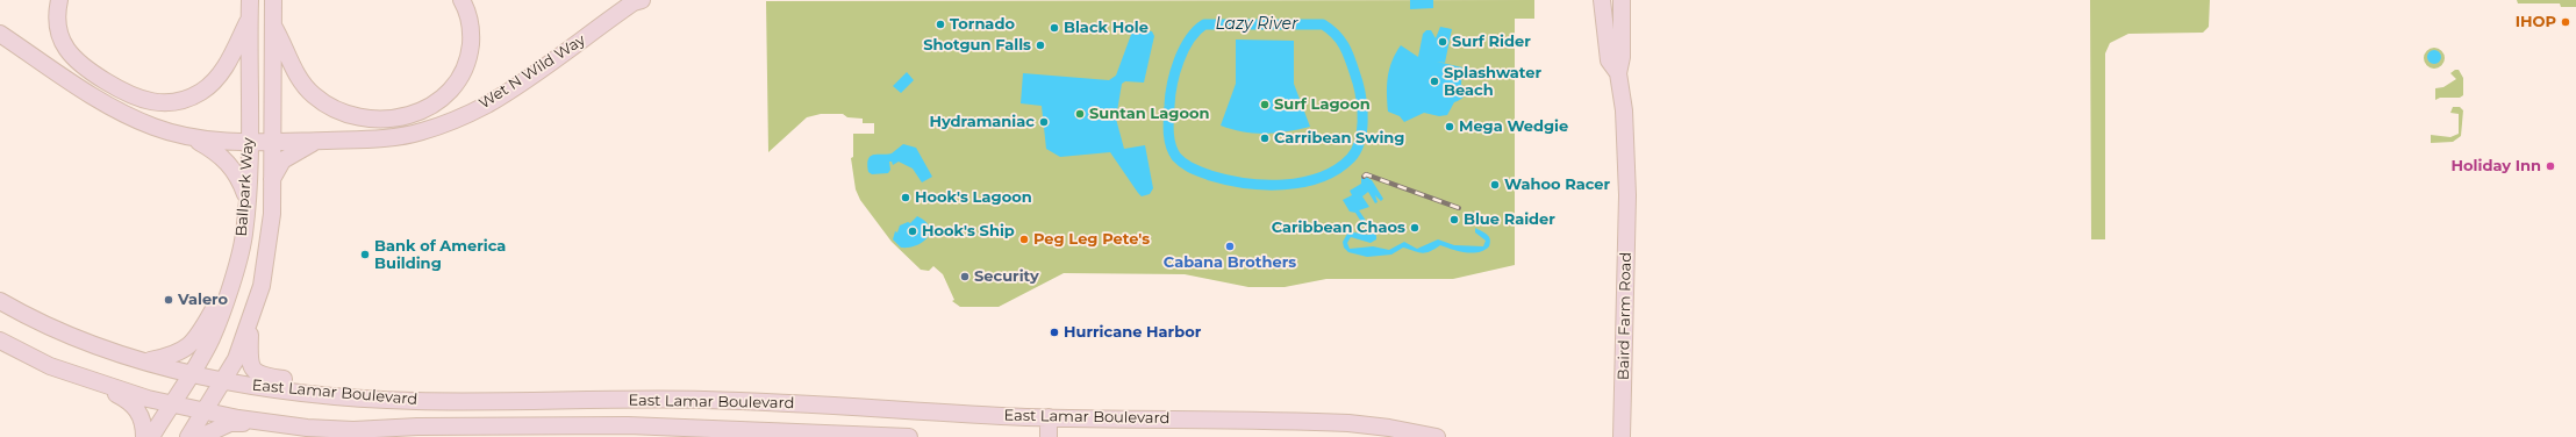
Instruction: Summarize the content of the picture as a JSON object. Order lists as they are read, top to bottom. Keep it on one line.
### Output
{"streets":{"main road":["Wet N Wild Way","Ballpark Way","Baird Farm Road","East Lamar Boulevard"]},"crossings":[["Wet N Wild Way","Ballpark Way"],["Ballpark Way","East Lamar Boulevard"]],"water":["Lazy River"],"places":["IHOP","Tornado","Black Hole","Surf Rider","Shotgun Falls","Splashwater Beach","Surf Lagoon","Suntan Lagoon","Hydramaniac","Mega Wedgie","Carribean Swing","Holiday Inn","Wahoo Racer","Hook's Lagoon","Blue Raider","Caribbean Chaos","Hook's Ship","Peg Leg Pete's","Cabana Brothers","Bank of America Building","Security","Valero","Hurricane Harbor"]}
